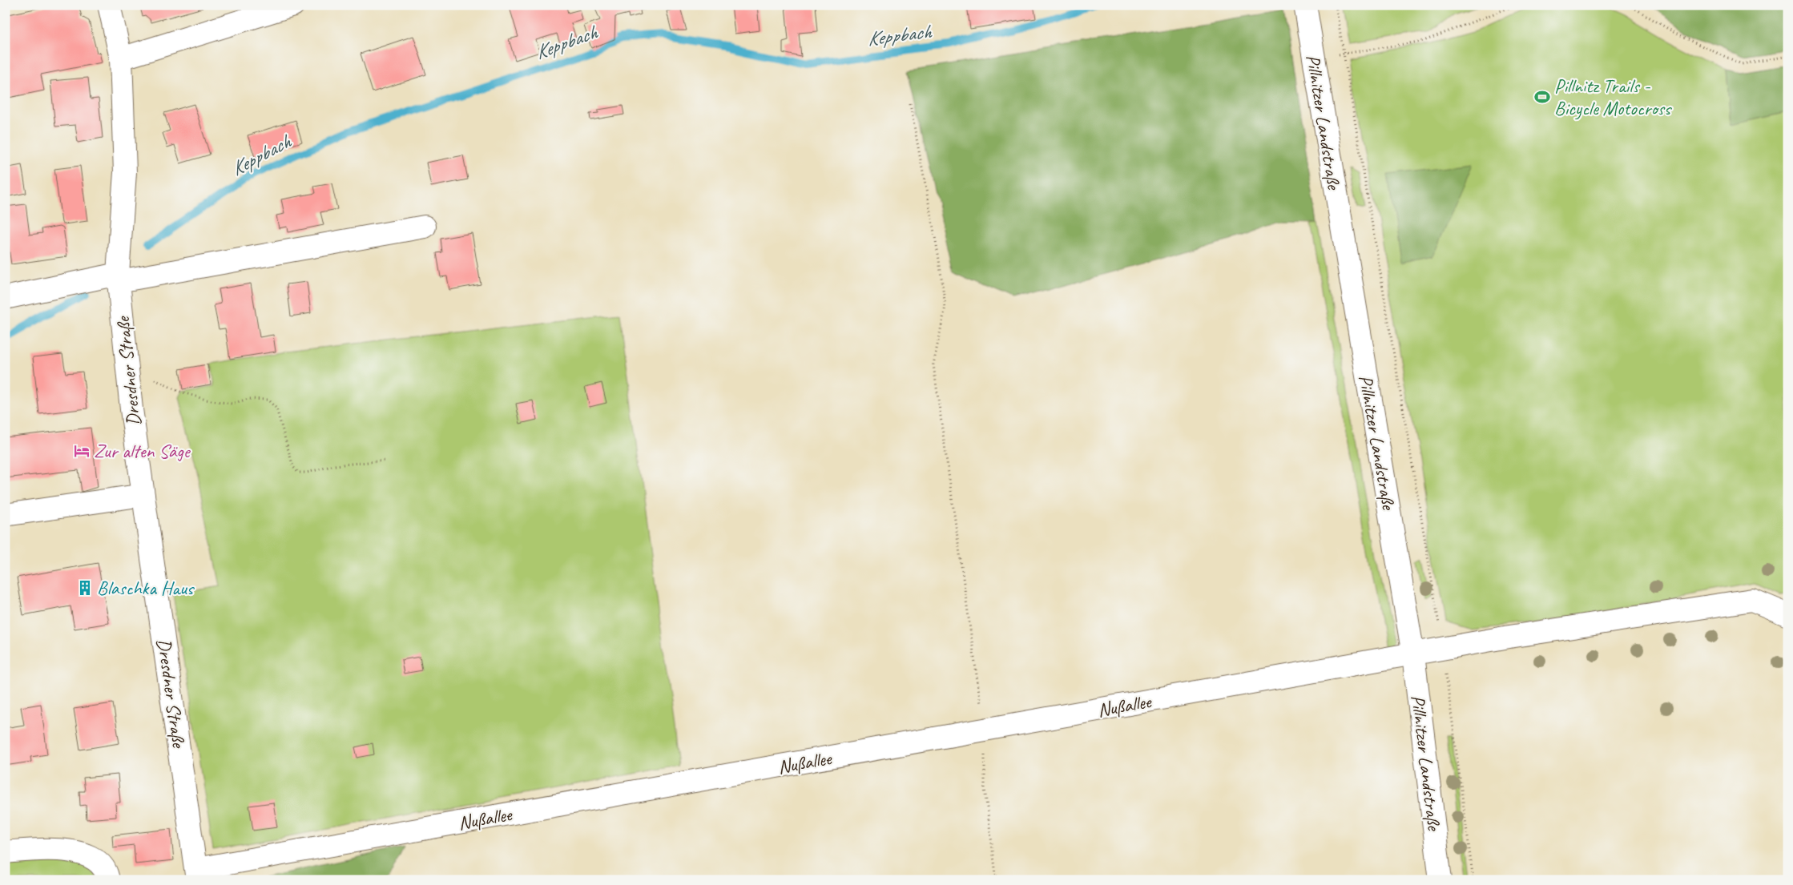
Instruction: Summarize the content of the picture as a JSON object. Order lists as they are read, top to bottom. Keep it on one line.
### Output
{"streets":{"street":["Pillnitzer Landstraße","Dresdner Straße","Nußallee"]},"crossings":[["Pillnitzer Landstraße","Nußallee"],["Dresdner Straße","Nußallee"]],"water":["Keppbach"],"places":{"sports":["Pillnitz Trails - Bicycle Motocross"],"hotel":["Zur alten Säge"],"building":["Blaschka Haus"]}}
